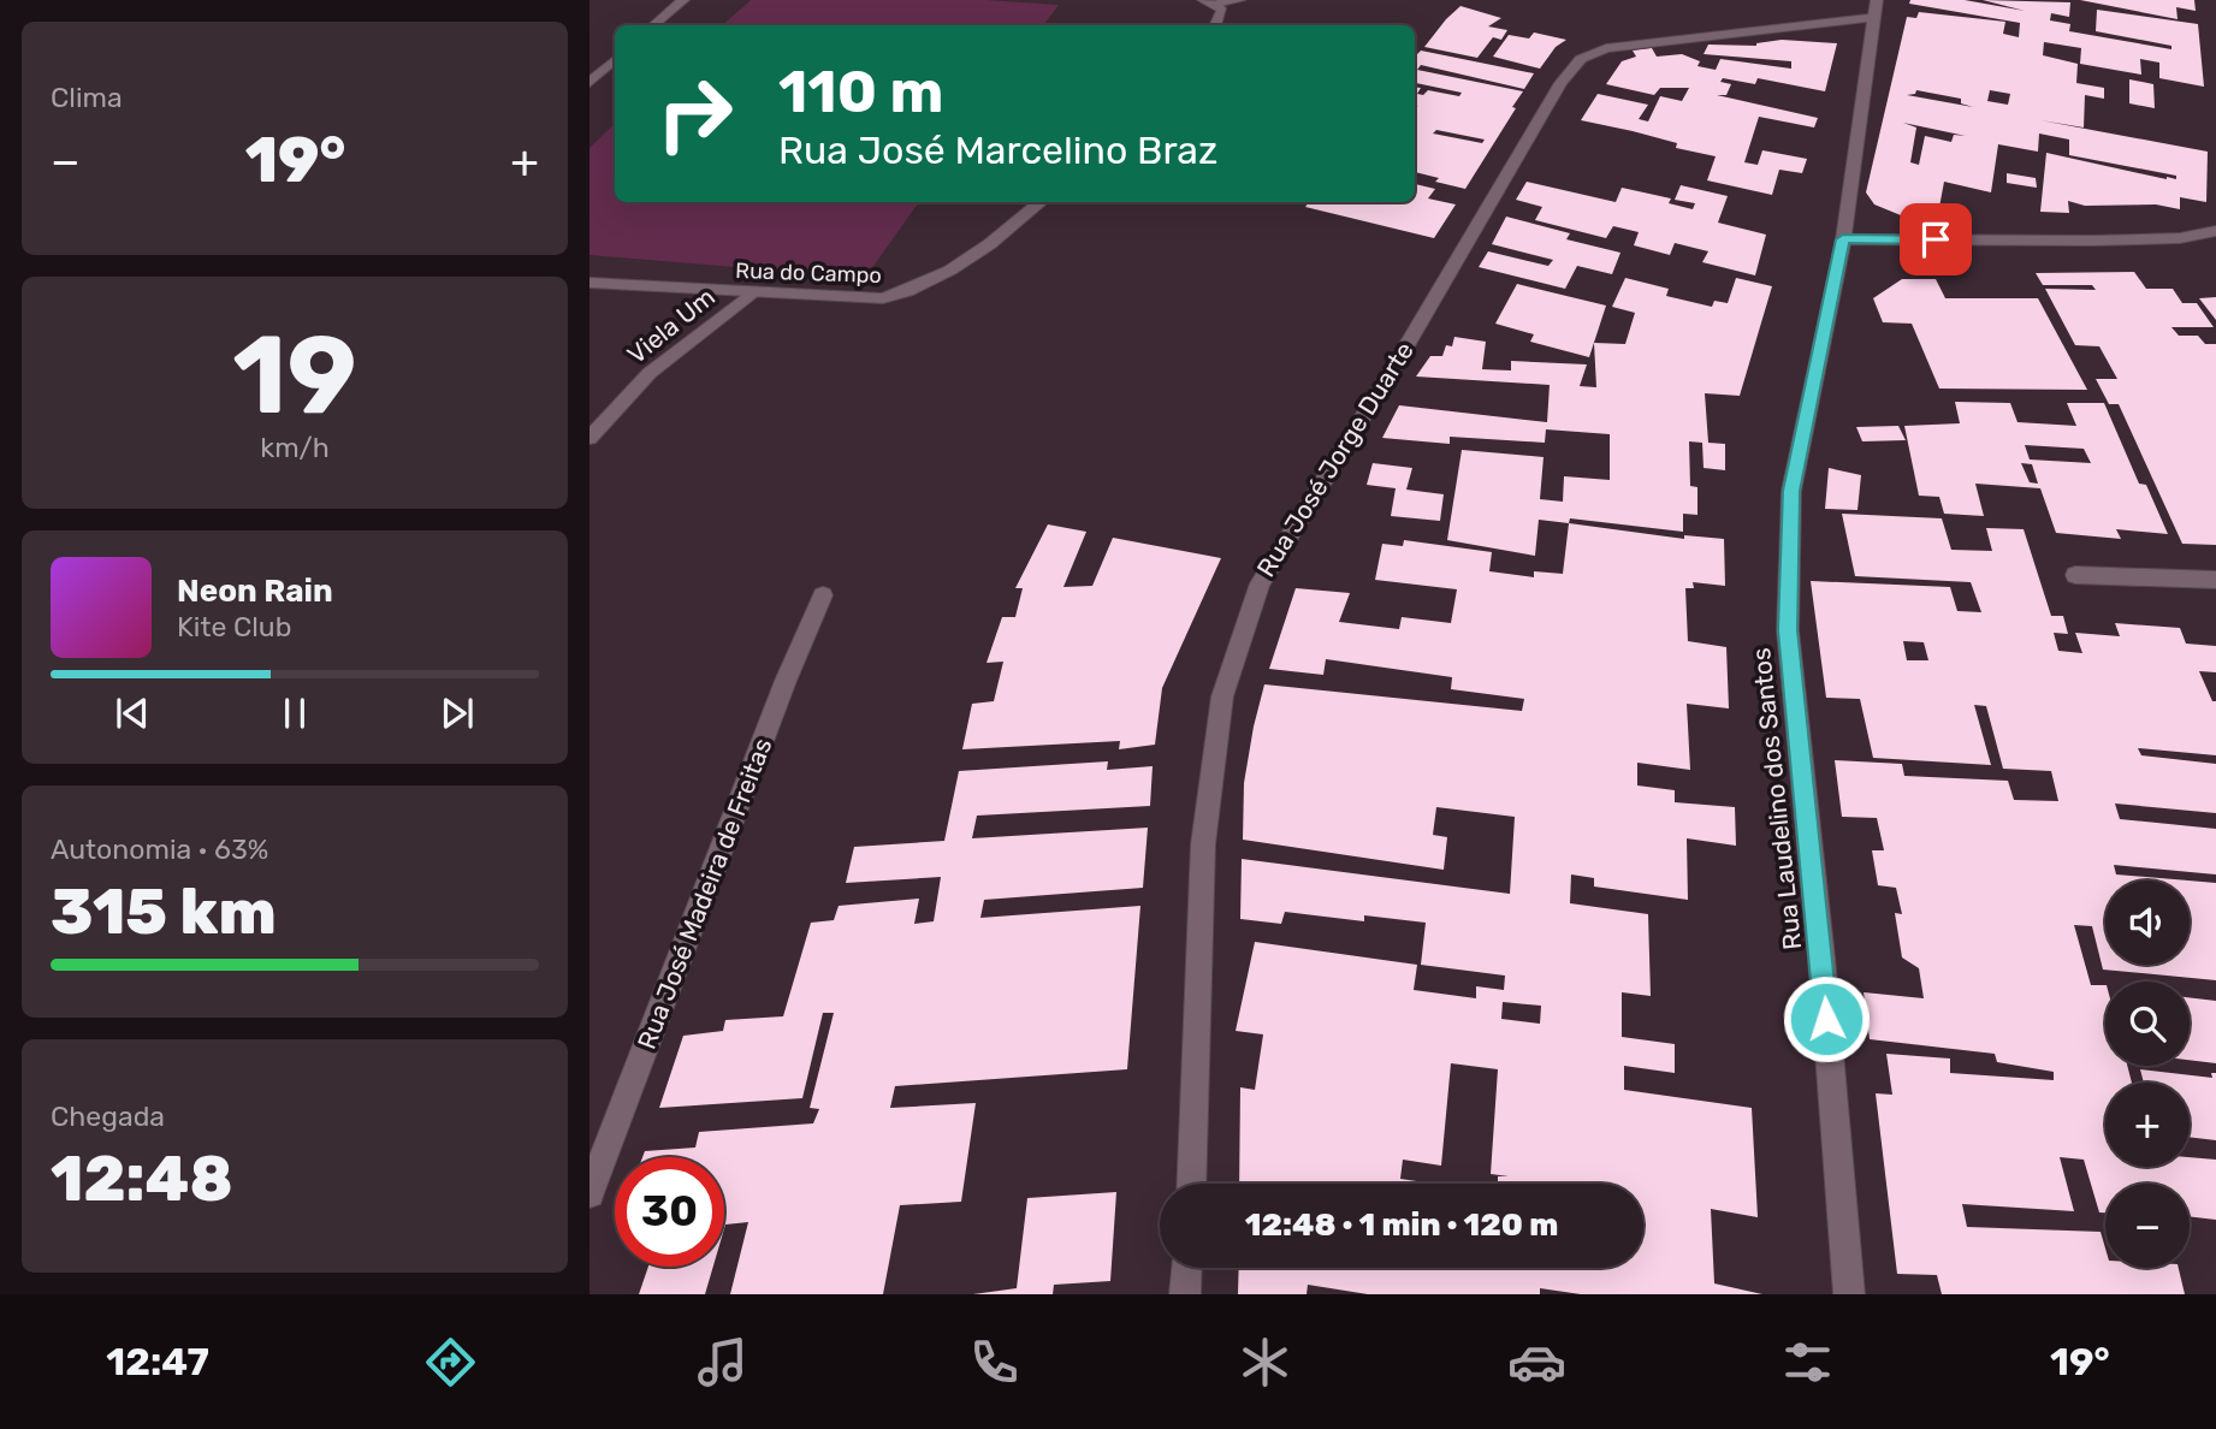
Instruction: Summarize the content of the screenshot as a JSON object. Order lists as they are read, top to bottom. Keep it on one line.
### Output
{"streets":{"street":["Rua do Campo","Viela Um","Rua José Jorge Duarte","Rua Laudelino dos Santos","Rua José Madeira de Freitas"]},"crossings":[["Rua do Campo","Viela Um"],["Rua José Jorge Duarte","Rua Laudelino dos Santos"]],"page":{"tile":["Clima",["19","km/h"],["Autonomia · 63%","315 km"],["Chegada","12:48"]],"turn":["110 m","Rua José Marcelino Braz"],"heat":["−","19°","+"],"song":["Neon Rain","Kite Club"],"map_buttons":["+","−"],"limit":"30","trip":"12:48 · 1 min · 120 m","tabs":["12:47","19°"]}}
